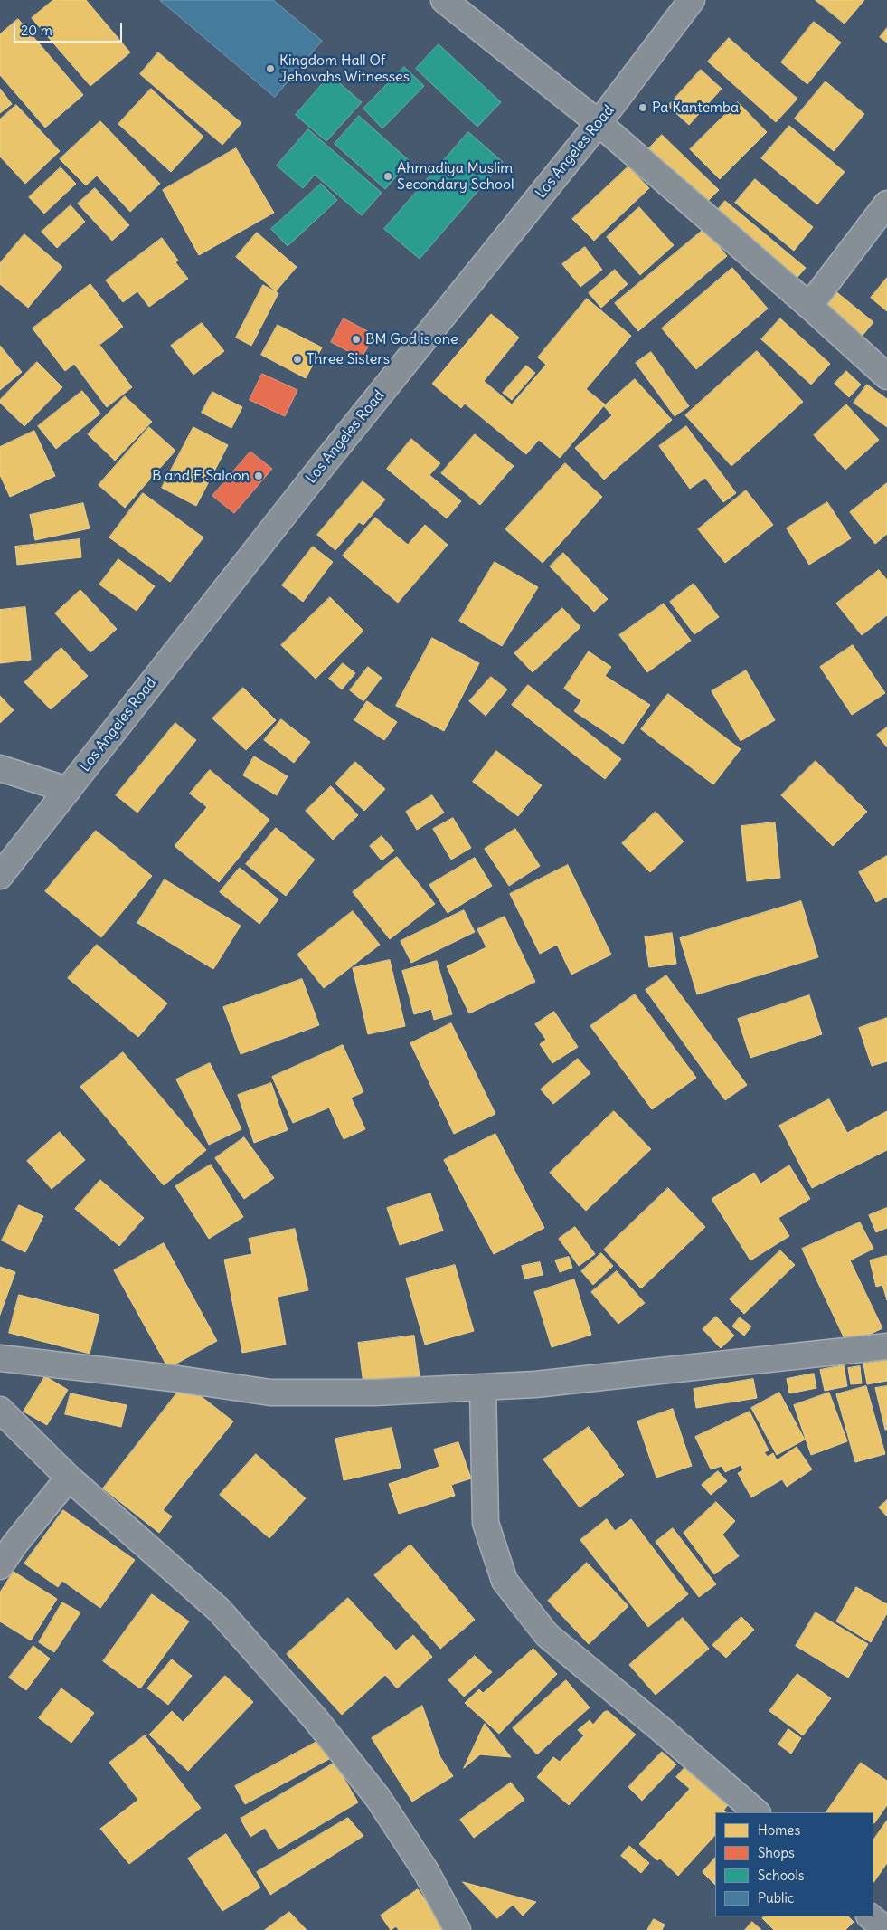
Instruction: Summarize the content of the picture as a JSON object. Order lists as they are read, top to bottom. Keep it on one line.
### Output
{"streets":{"street":["Los Angeles Road"]},"places":["Kingdom Hall Of Jehovahs Witnesses","Pa Kantemba","Ahmadiya Muslim Secondary School","BM God is one","Three Sisters","B and E Saloon"],"legend":["Homes","Shops","Schools","Public"],"scale_bar":"20 m"}
